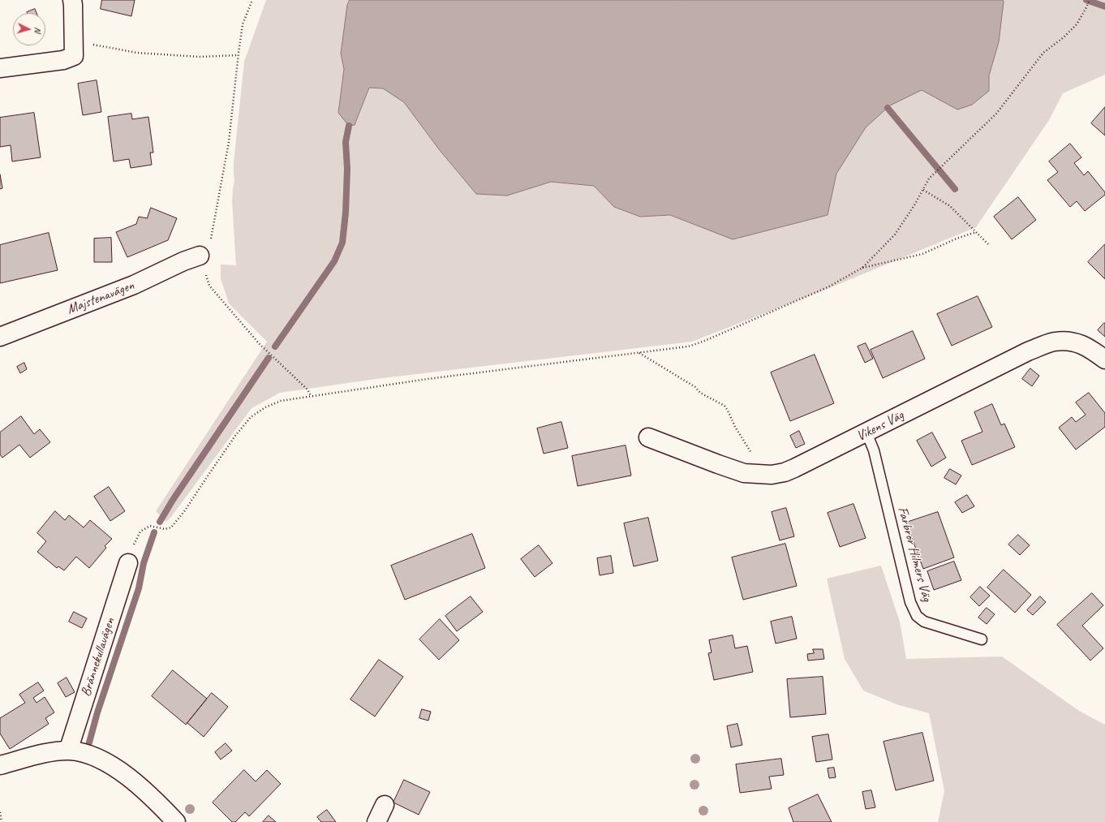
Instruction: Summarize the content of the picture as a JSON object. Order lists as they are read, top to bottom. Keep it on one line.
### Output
{"streets":{"street":["Majstenavägen","Vikens Väg","Brännekullavägen"],"lane":["Farbror Hilmers Väg"]},"crossings":[["Vikens Väg","Farbror Hilmers Väg"]],"north":"right"}
